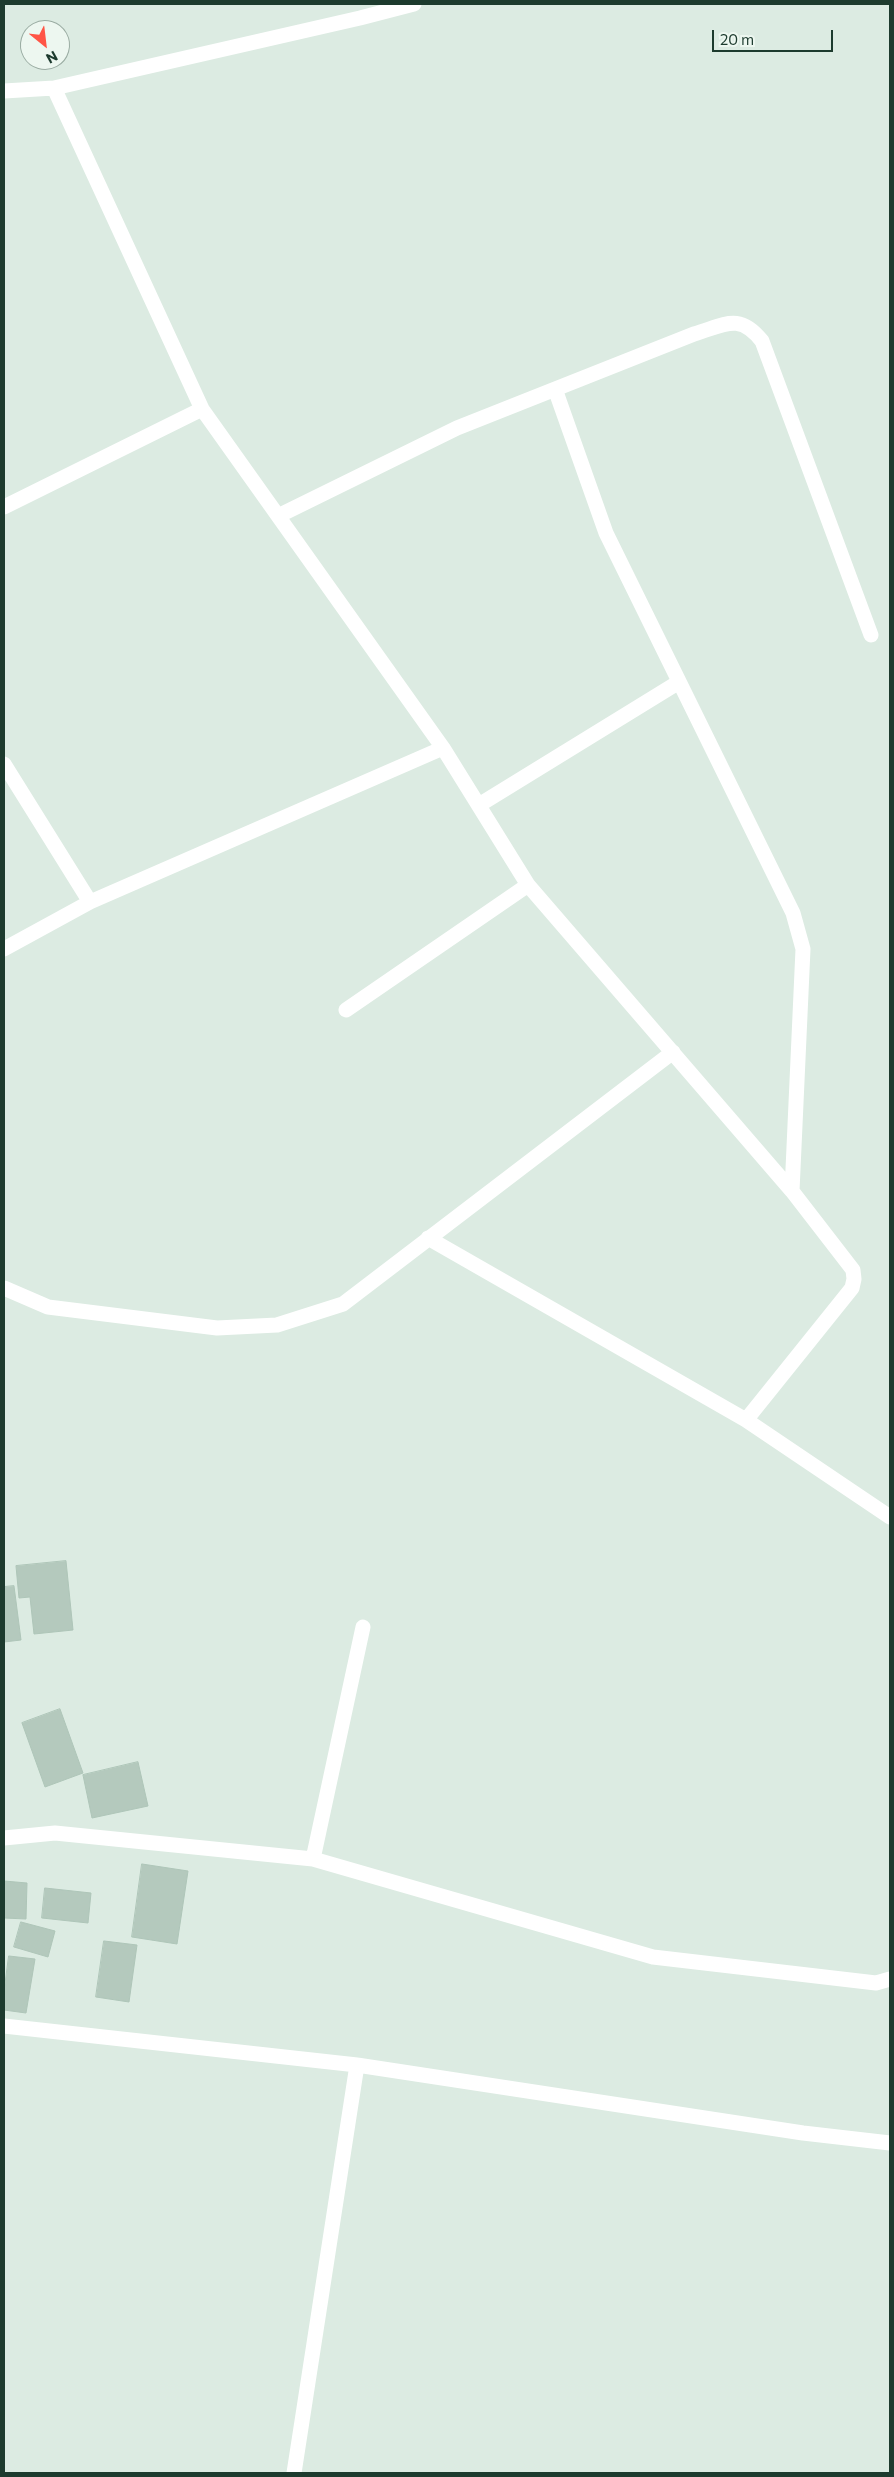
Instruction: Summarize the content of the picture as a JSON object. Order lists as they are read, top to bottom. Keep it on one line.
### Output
{"scale_bar":"20 m","north":"bottom right"}
